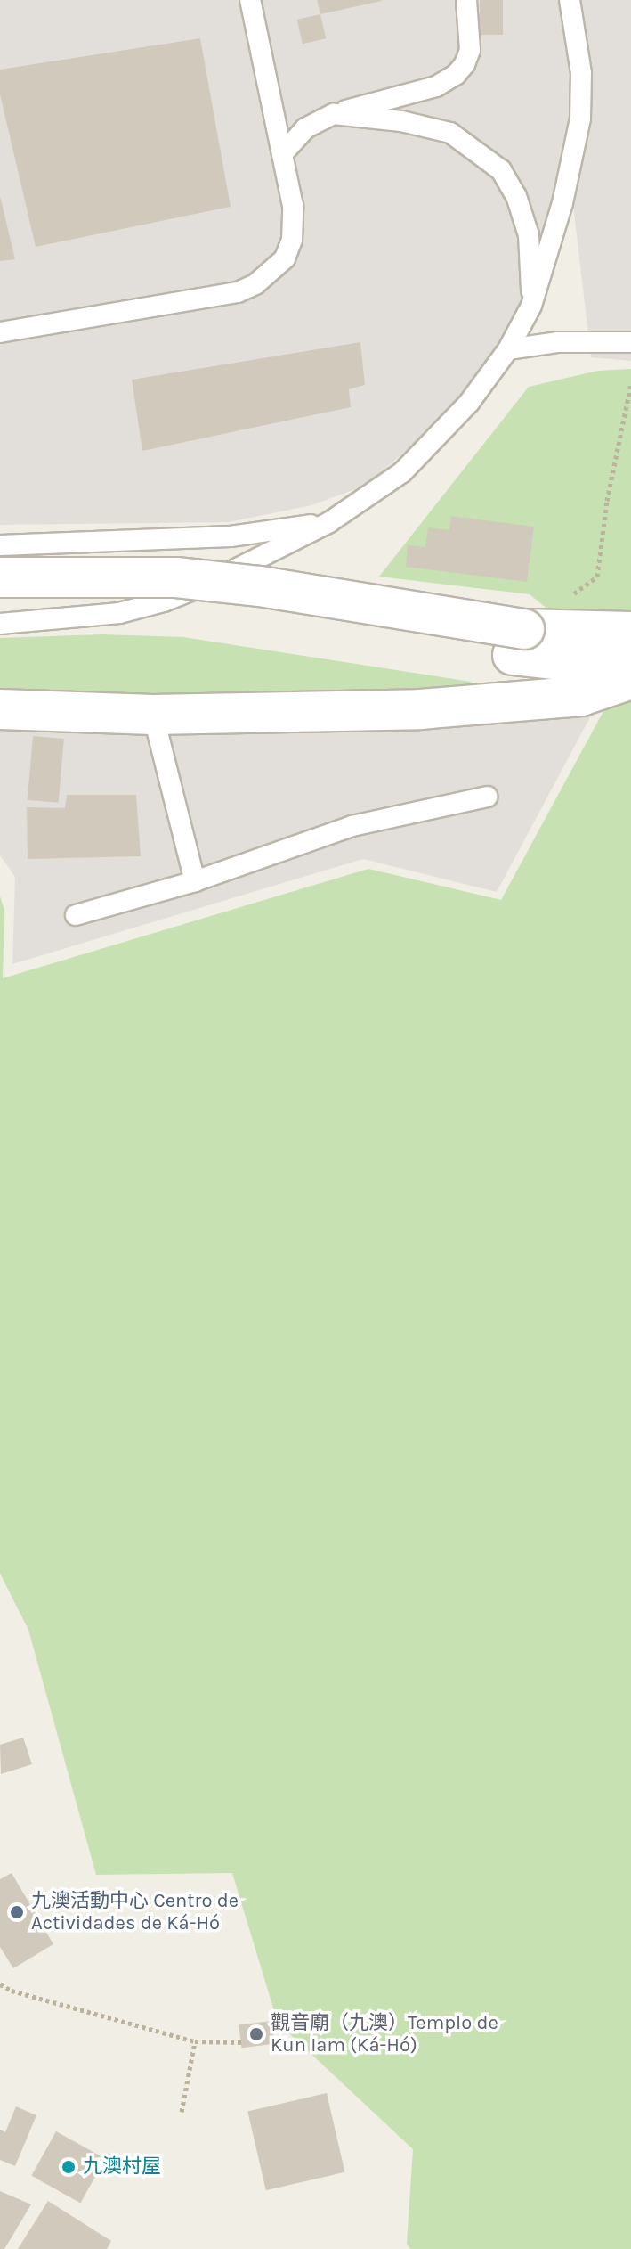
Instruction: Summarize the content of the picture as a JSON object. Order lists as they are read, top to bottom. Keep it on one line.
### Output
{"places":["九澳活動中心 Centro de Actividades de Ká-Hó","觀音廟（九澳）Templo de Kun Iam (Ká-Hó)","九澳村屋"]}
